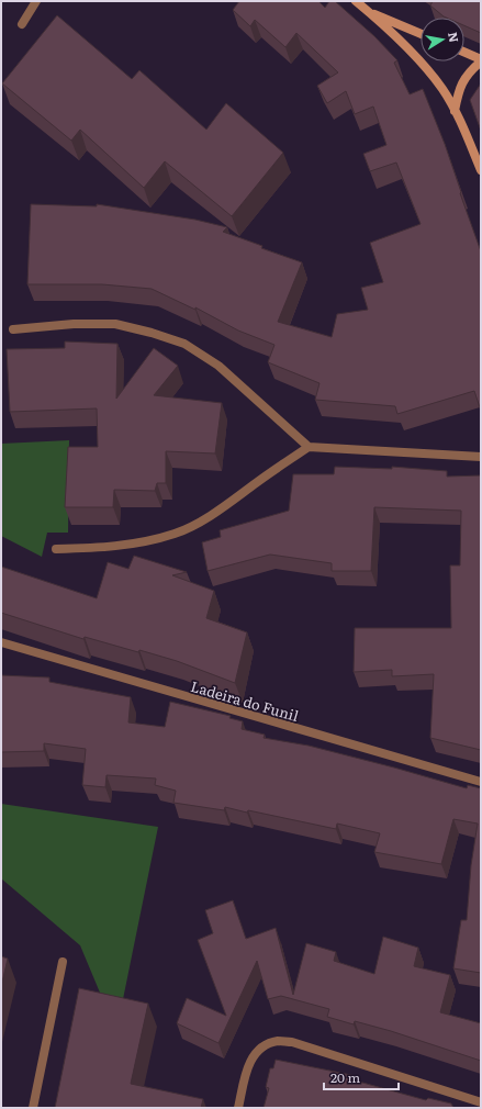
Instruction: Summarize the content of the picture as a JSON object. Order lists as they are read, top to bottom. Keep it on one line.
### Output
{"streets":{"street":["Ladeira do Funil"]},"scale_bar":"20 m","north":"right"}
